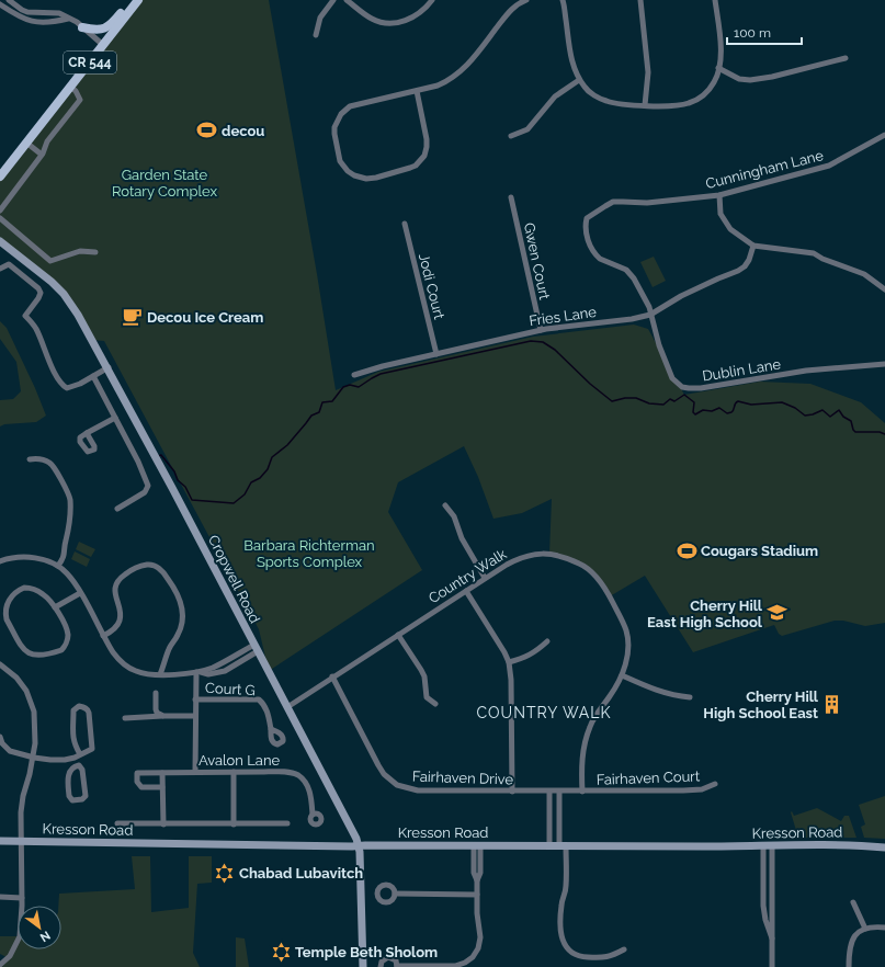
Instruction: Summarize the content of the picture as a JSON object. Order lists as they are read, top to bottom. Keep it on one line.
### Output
{"streets":{"main road":["CR 544"],"street":["Cunningham Lane","Gwen Court","Jodi Court","Fries Lane","Dublin Lane","Country Walk","Cropwell Road","Court G","Avalon Lane","Fairhaven Drive","Fairhaven Court","Kresson Road"]},"crossings":[["Cunningham Lane","Fries Lane"],["Cunningham Lane","Dublin Lane"],["Gwen Court","Fries Lane"],["Jodi Court","Fries Lane"],["Fries Lane","Dublin Lane"],["Country Walk","Cropwell Road"],["Country Walk","Fairhaven Drive"],["Country Walk","Fairhaven Court"],["Cropwell Road","Kresson Road"]],"districts":["COUNTRY WALK"],"parks":["Garden State Rotary Complex","Barbara Richterman Sports Complex"],"places":{"sports":["decou","Cougars Stadium"],"cafe":["Decou Ice Cream"],"school or university":["Cherry Hill East High School"],"building":["Cherry Hill High School East"],"synagogue":["Chabad Lubavitch","Temple Beth Sholom"]},"scale_bar":"100 m","north":"bottom right"}
